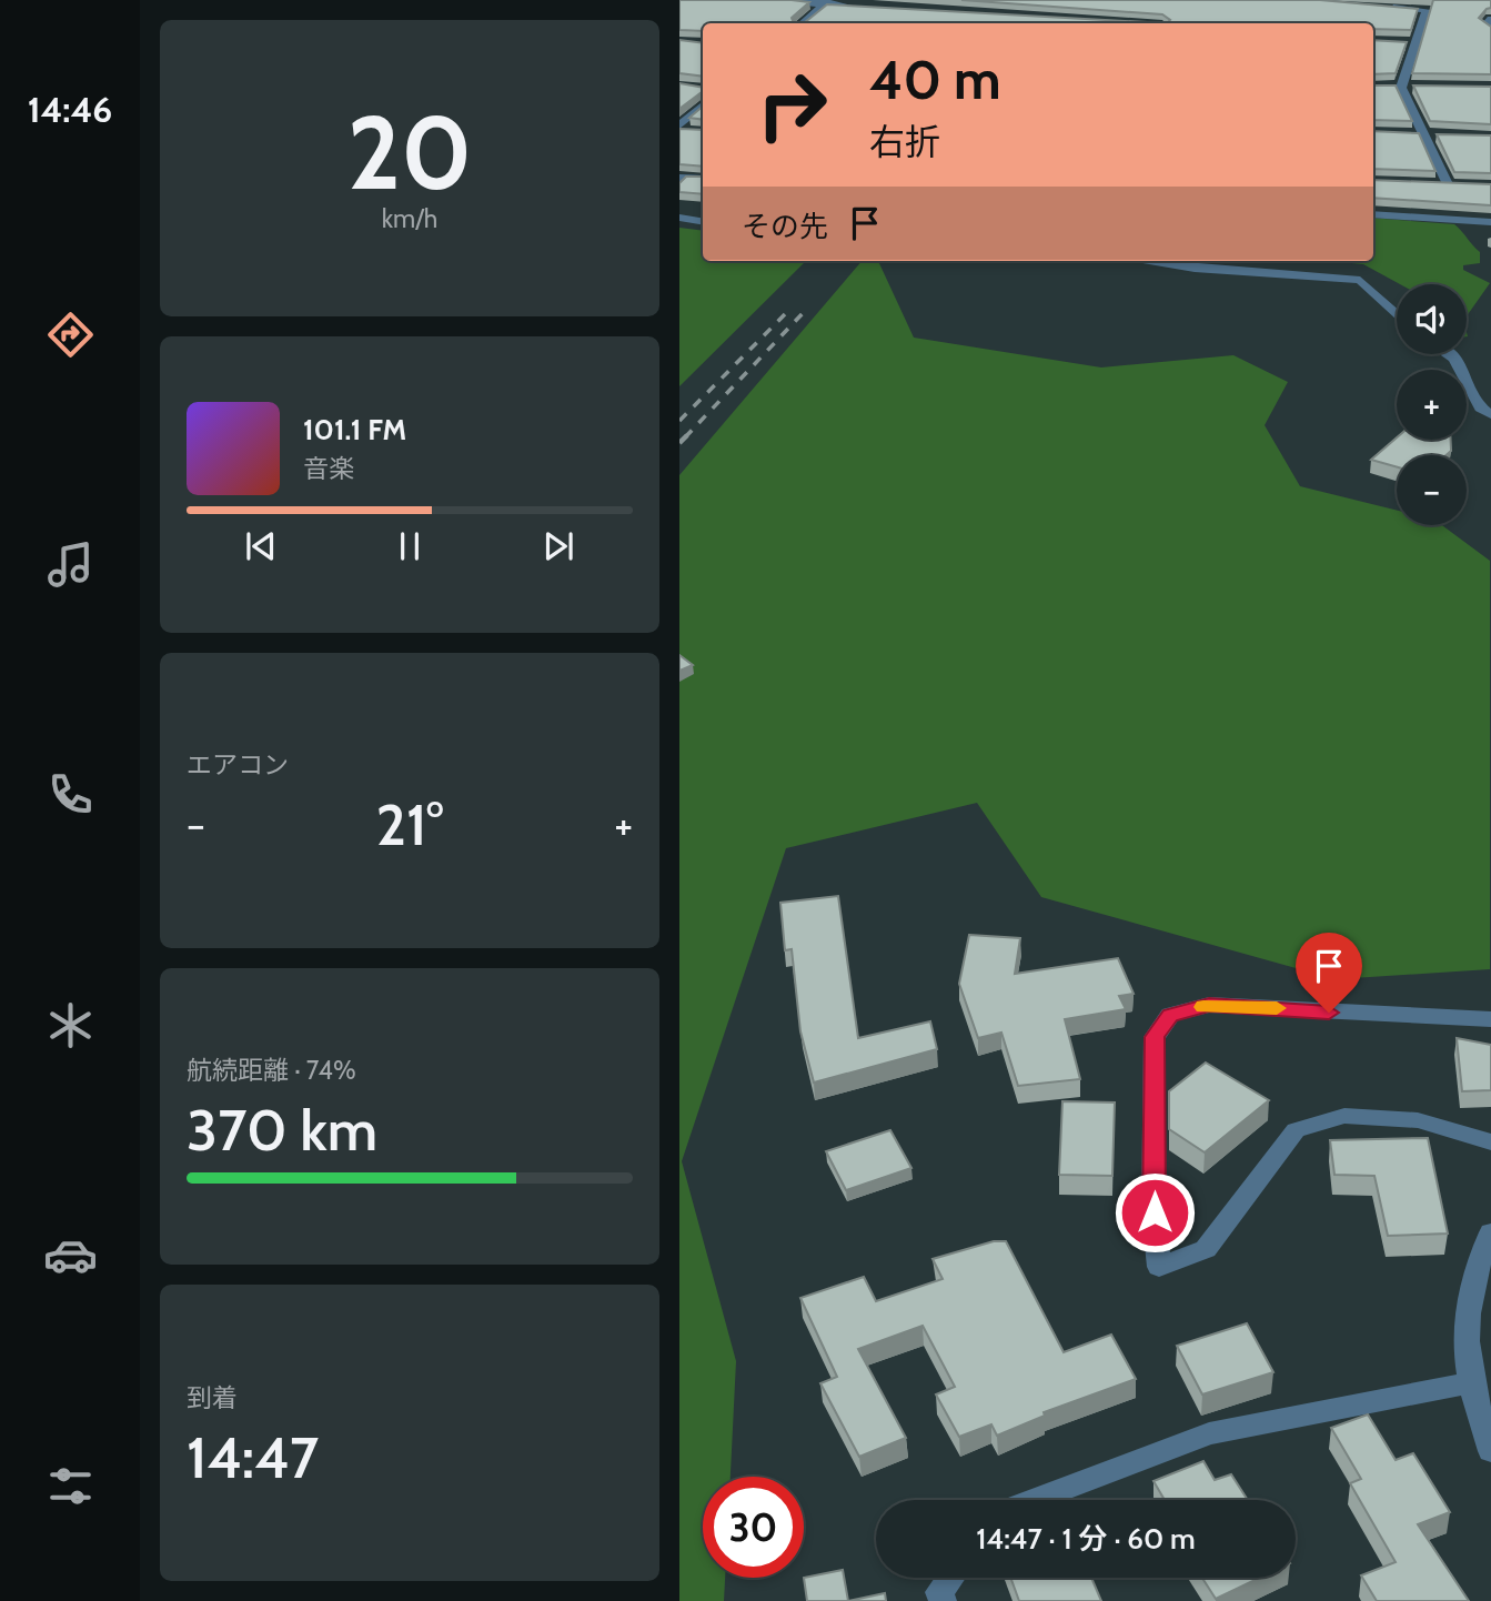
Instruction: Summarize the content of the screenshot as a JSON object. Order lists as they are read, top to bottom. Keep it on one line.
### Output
{"page":{"tabs":"14:46","tile":[["20","km/h"],"エアコン",["航続距離 · 74%","370 km"],["到着","14:47"]],"turn":["40 m","右折"],"then":"その先","map_buttons":["+","−"],"song":["101.1 FM","音楽"],"heat":["−","21°","+"],"limit":"30","trip":"14:47 · 1 分 · 60 m"}}
